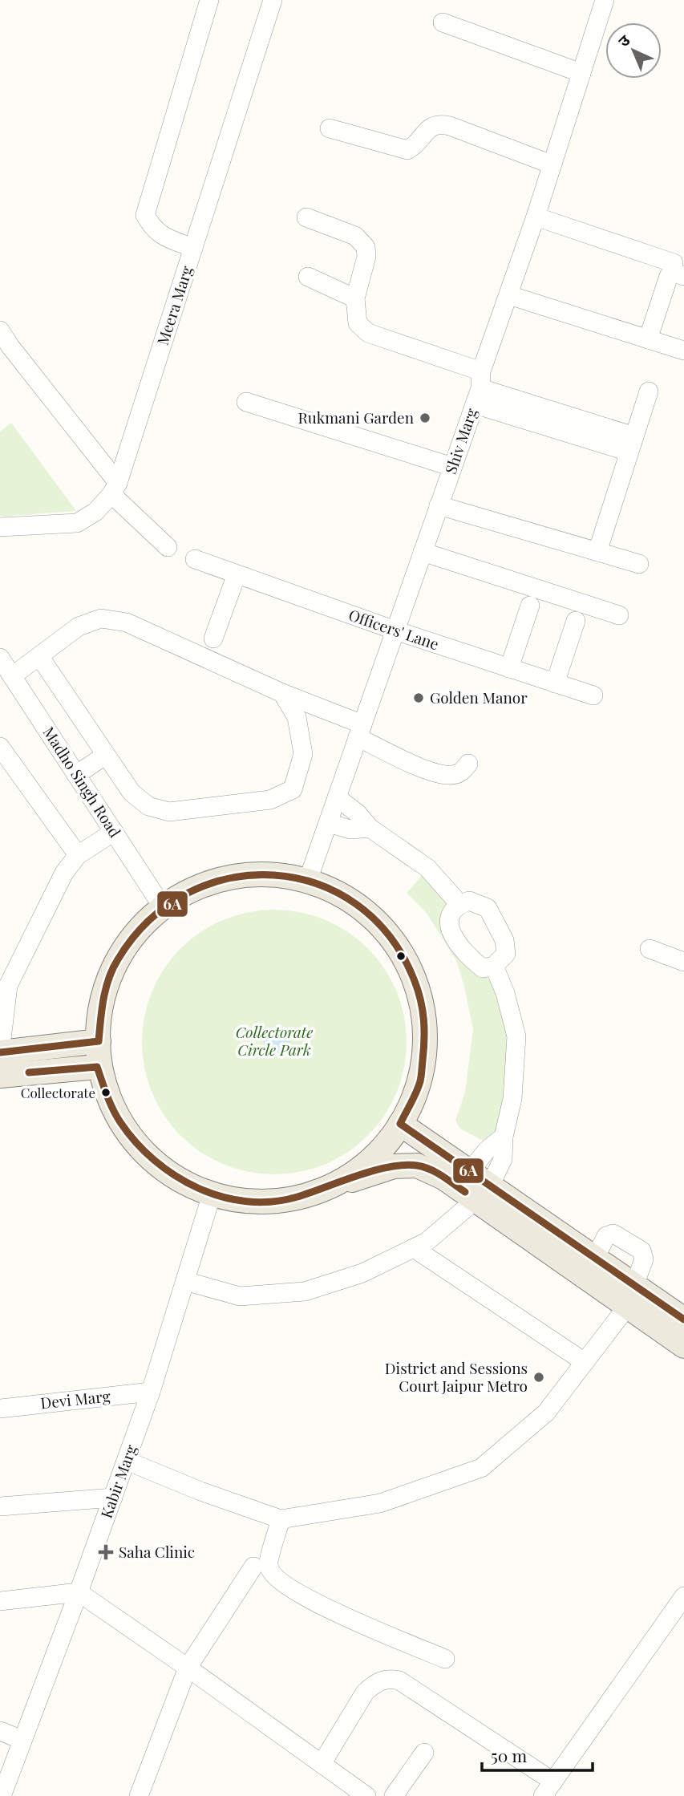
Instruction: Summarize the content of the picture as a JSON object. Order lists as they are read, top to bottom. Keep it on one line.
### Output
{"streets":{"street":["Meera Marg","Shiv Marg","Officers' Lane","Madho Singh Road","Devi Marg","Kabir Marg"]},"crossings":[["Shiv Marg","Officers' Lane"],["Devi Marg","Kabir Marg"]],"parks":["Collectorate Circle Park"],"places":{"other":["Rukmani Garden","Golden Manor","Collectorate","District and Sessions Court Jaipur Metro"],"health":["Saha Clinic"]},"lines":["transit line 6A"],"scale_bar":"50 m","north":"top left"}
